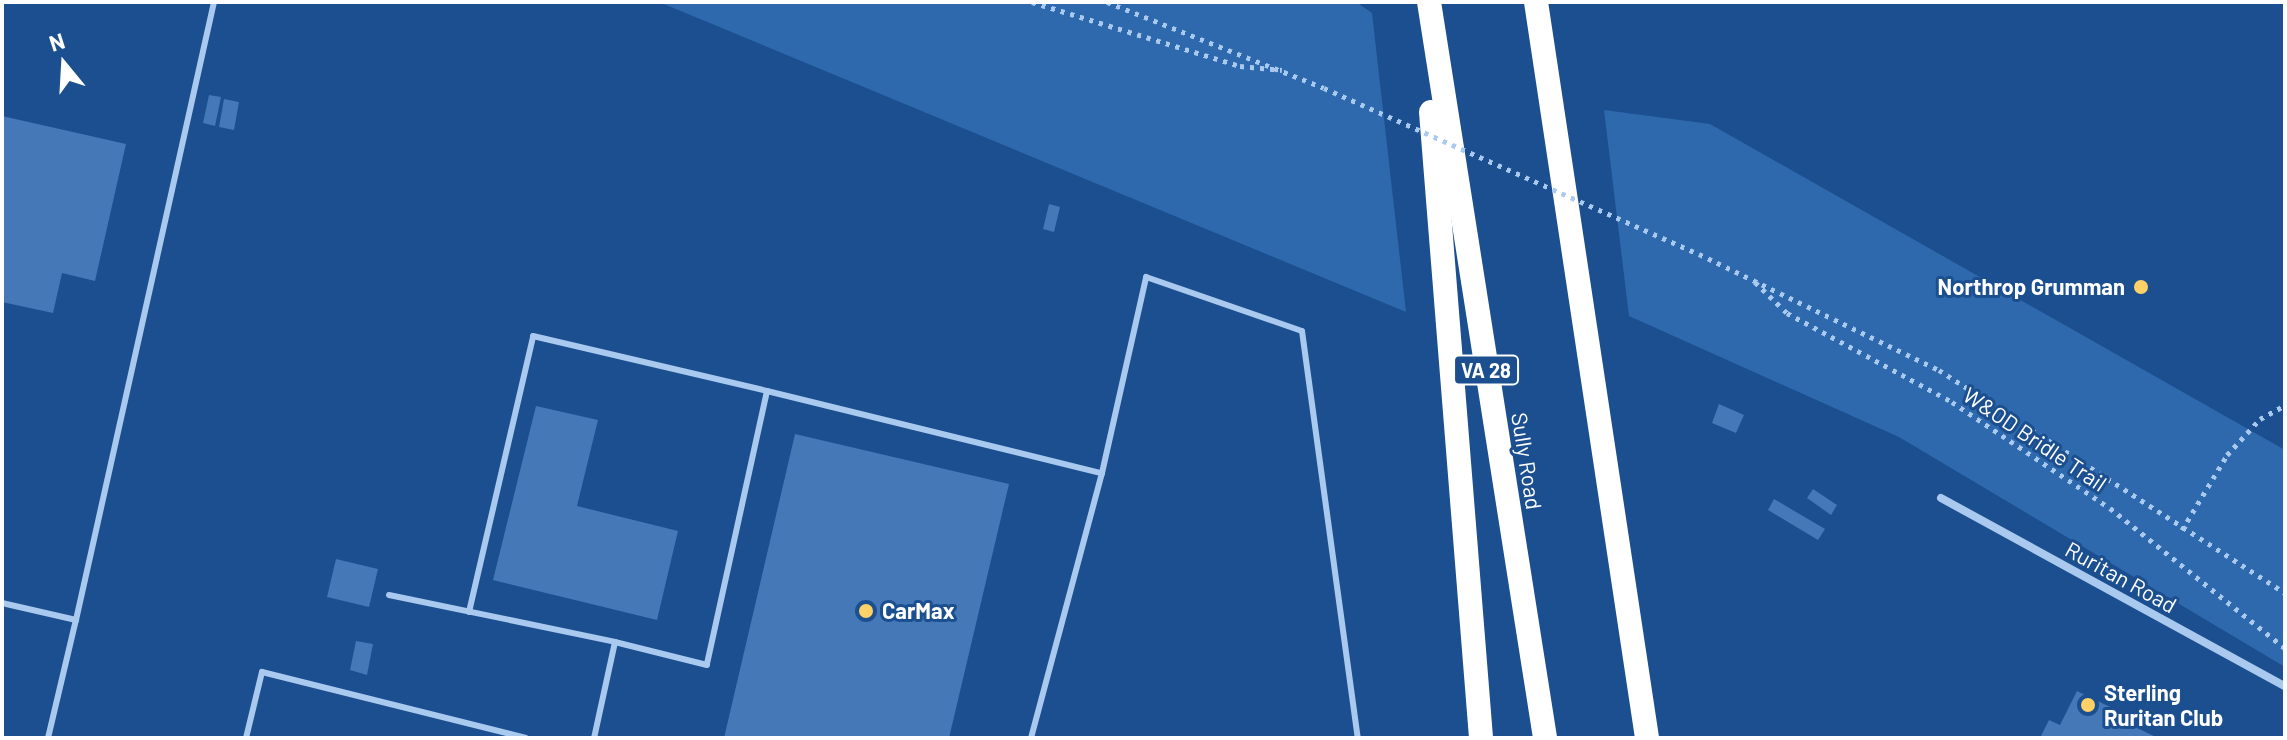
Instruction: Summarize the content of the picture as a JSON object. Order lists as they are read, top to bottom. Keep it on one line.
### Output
{"streets":{"highway":["VA 28","Sully Road"],"street":["Ruritan Road"],"path":["W&OD Bridle Trail"]},"places":["Northrop Grumman","CarMax","Sterling Ruritan Club"],"north":"top"}
